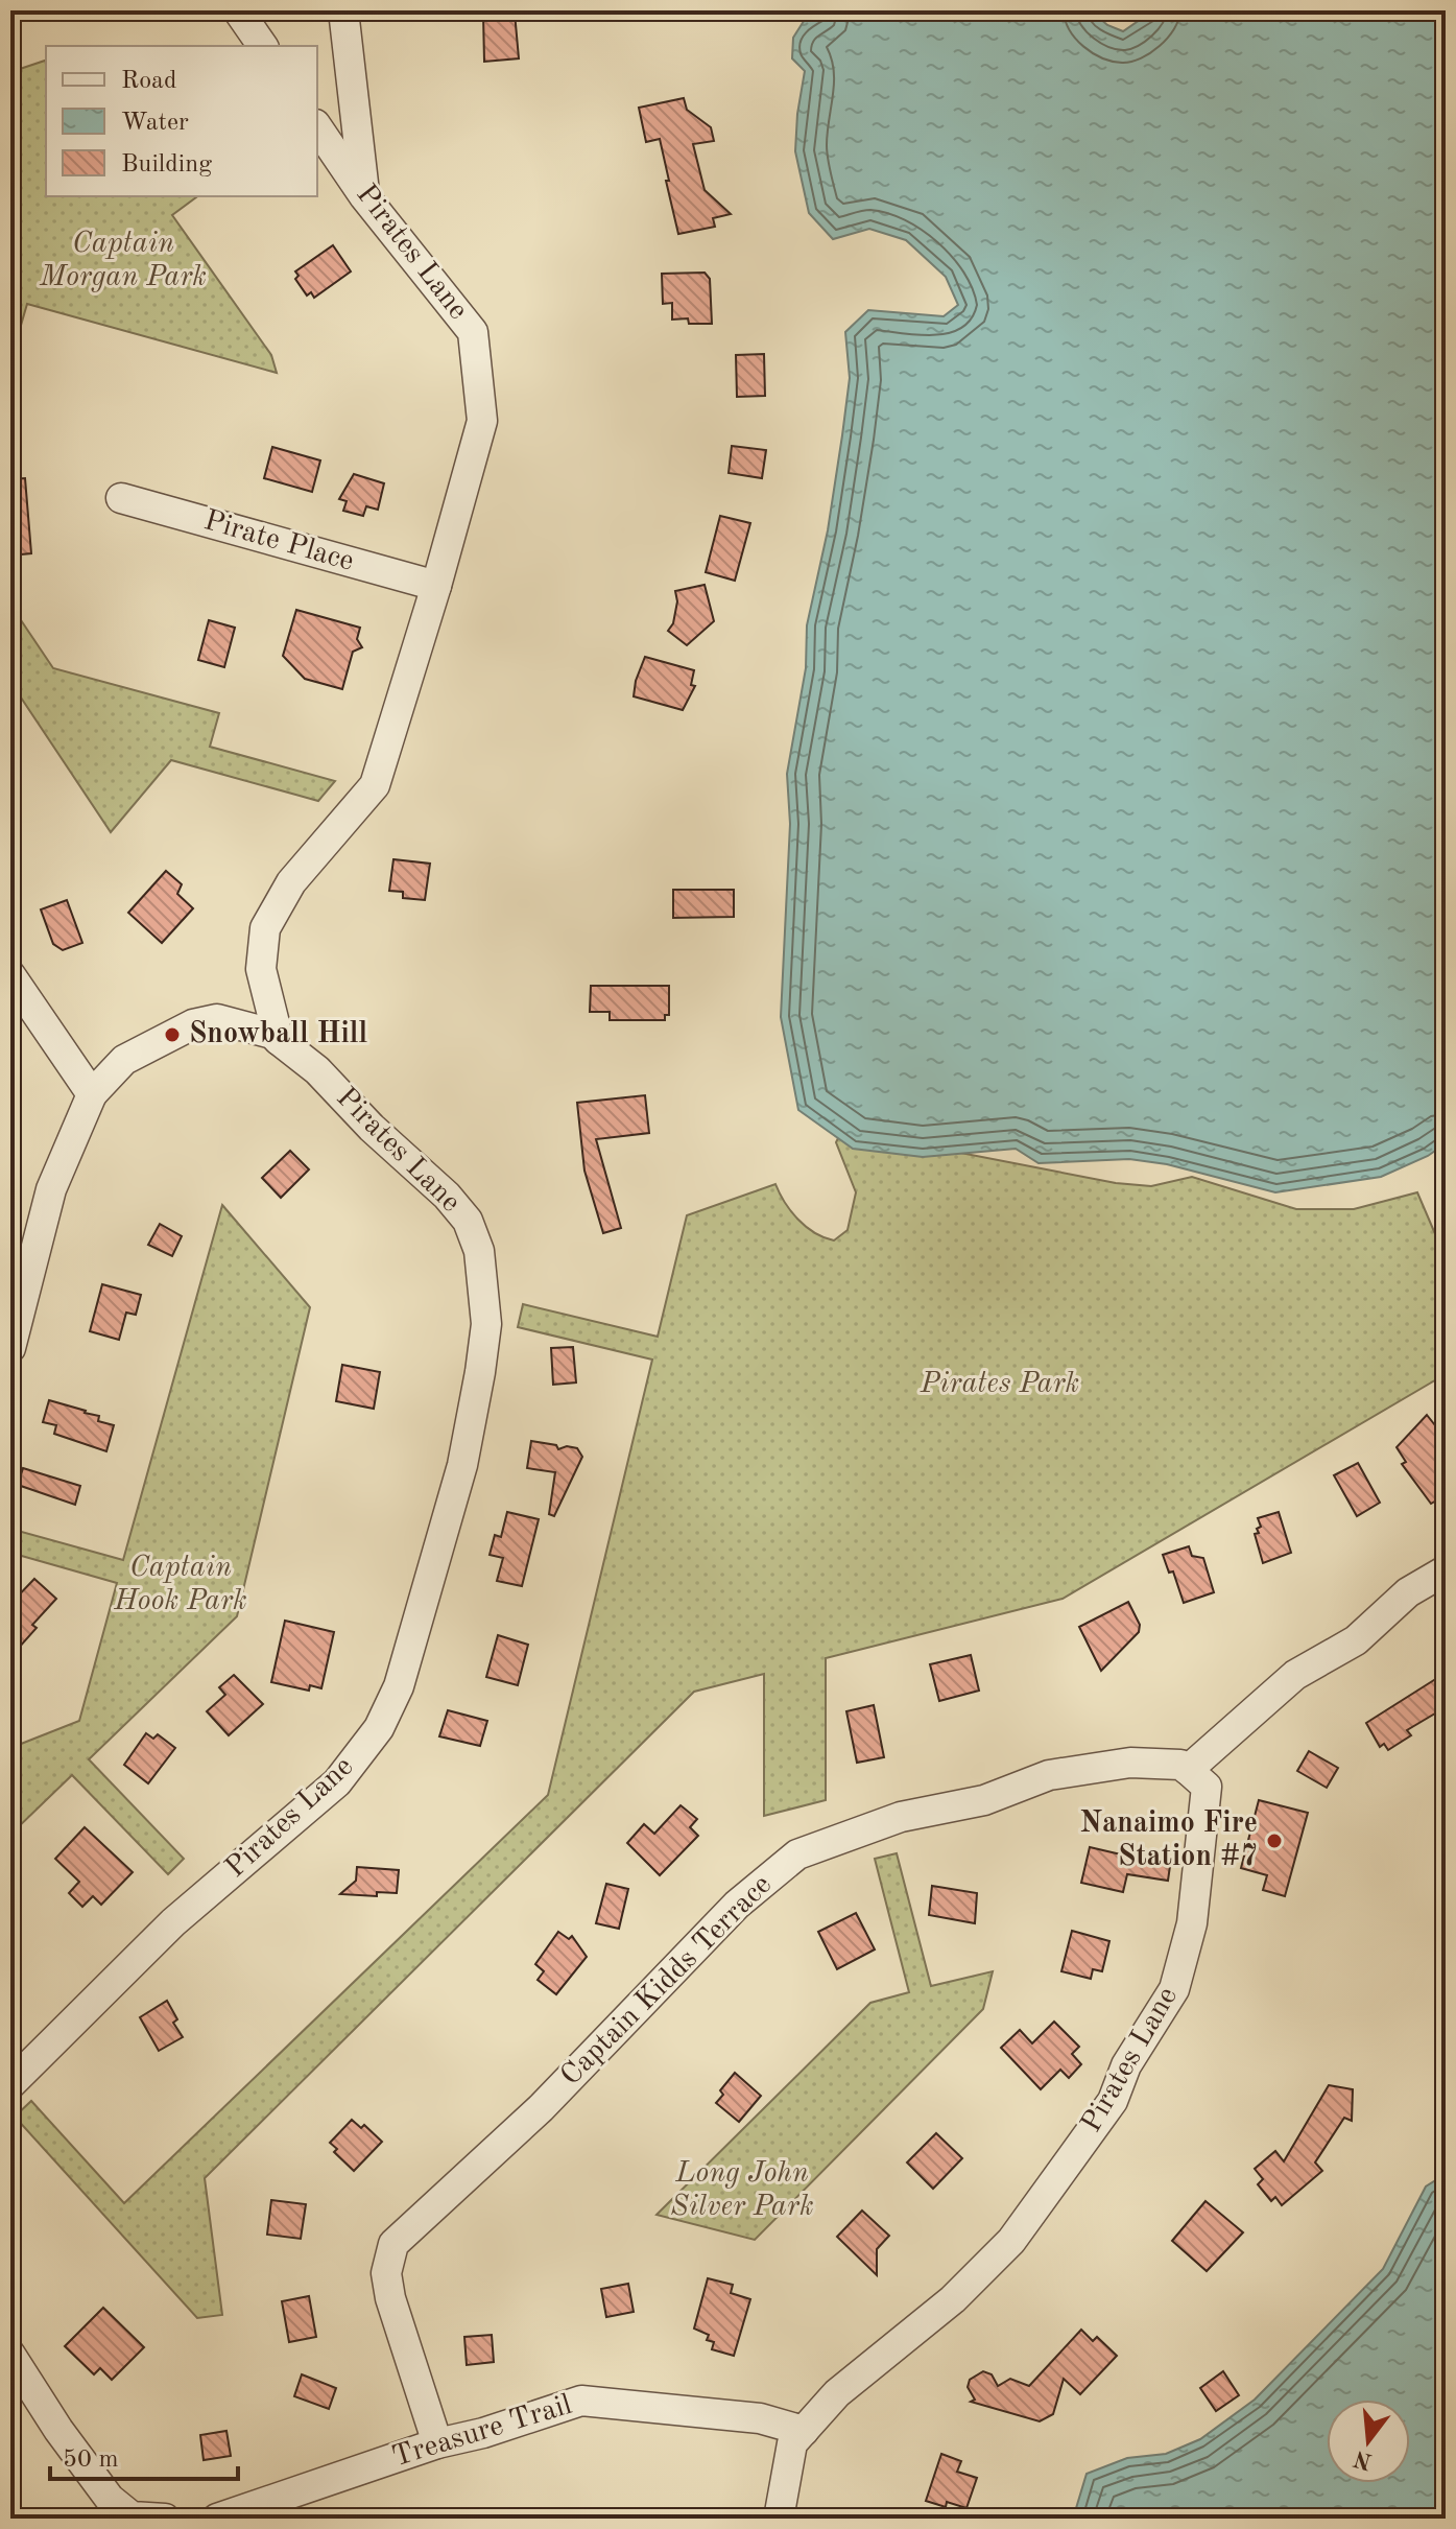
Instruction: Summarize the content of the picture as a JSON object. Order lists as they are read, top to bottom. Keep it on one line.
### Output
{"streets":{"street":["Pirates Lane","Pirate Place","Captain Kidds Terrace","Treasure Trail"]},"crossings":[["Pirates Lane","Pirate Place"],["Pirates Lane","Captain Kidds Terrace"],["Pirates Lane","Treasure Trail"],["Captain Kidds Terrace","Treasure Trail"]],"parks":["Captain Morgan Park","Pirates Park","Captain Hook Park","Long John Silver Park"],"places":["Snowball Hill","Nanaimo Fire Station #7"],"legend":["Road","Water","Building"],"scale_bar":"50 m","north":"bottom"}
